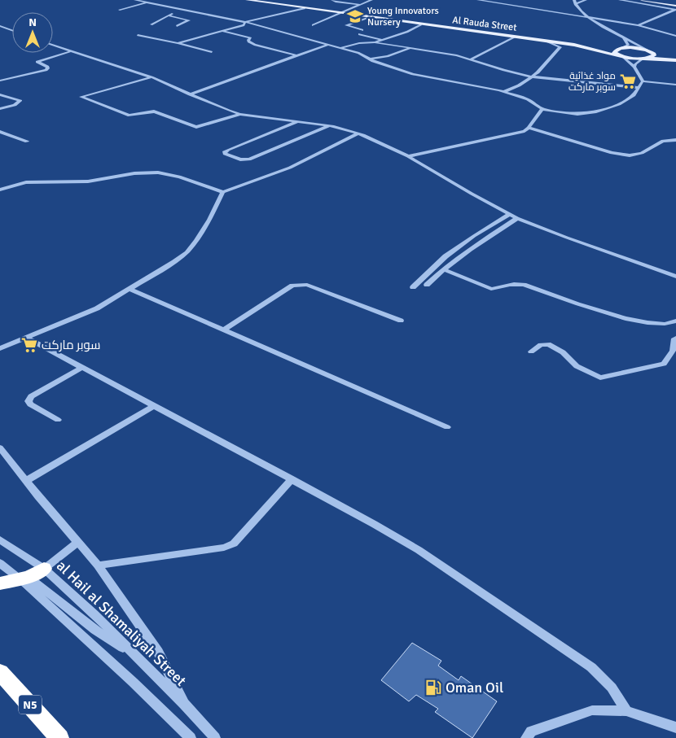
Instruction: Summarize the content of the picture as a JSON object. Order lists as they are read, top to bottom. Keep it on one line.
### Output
{"streets":{"highway":["N5"],"main road":["Al Rauda Street"],"street":["al Hail al Shamaliyah Street"]},"places":{"school or university":["Young Innovators Nursery"],"supermarket":["مواد غذائية سوبر ماركت","سوبر ماركت"],"fuel station":["Oman Oil"]},"north":"top"}
